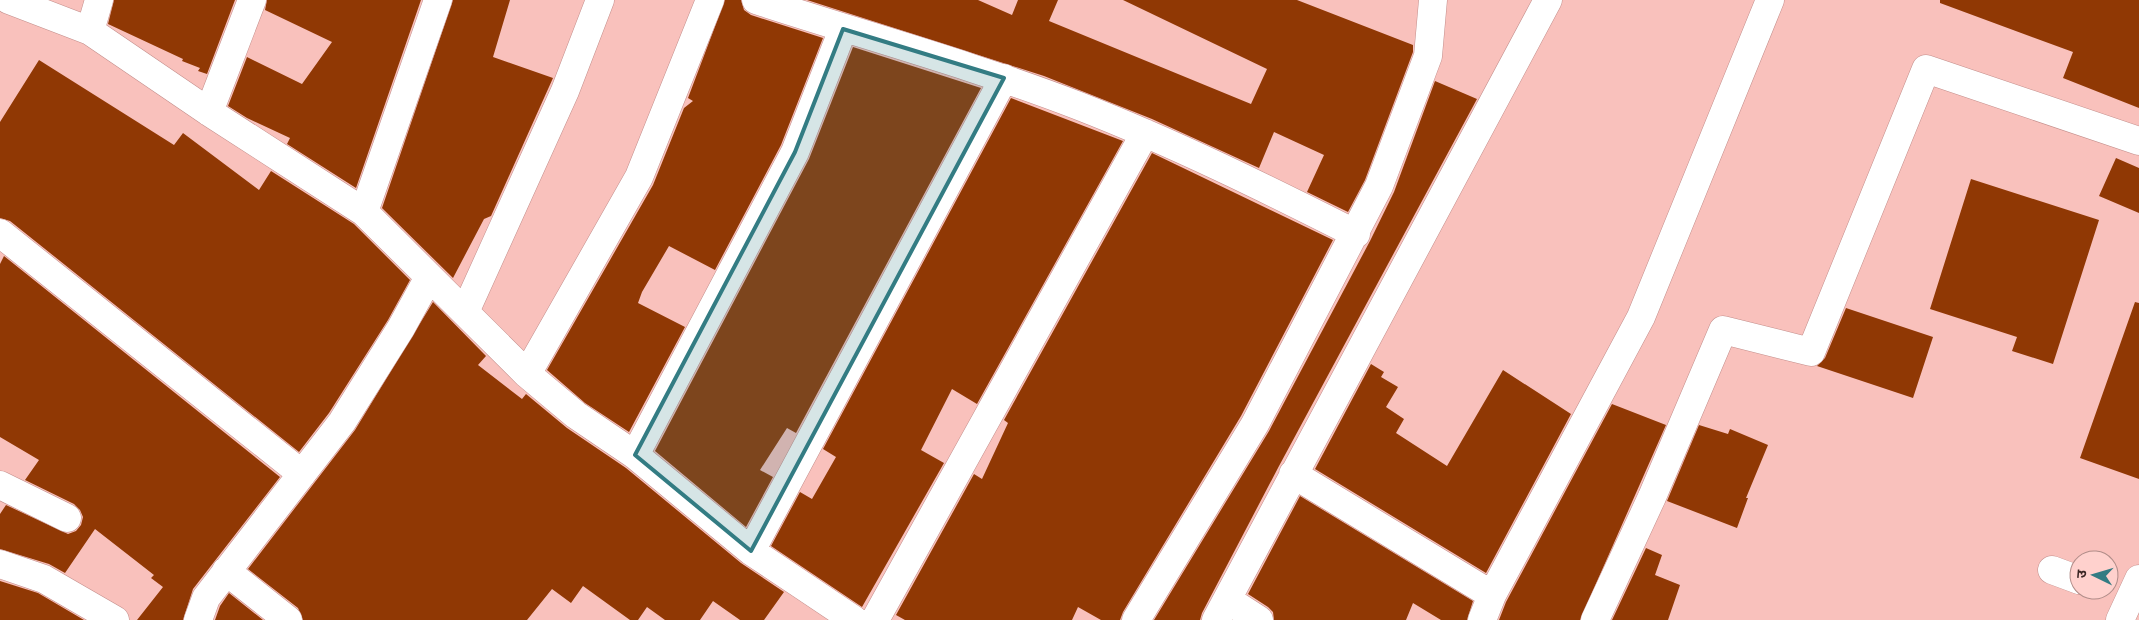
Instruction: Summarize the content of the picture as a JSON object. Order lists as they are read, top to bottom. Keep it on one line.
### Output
{"north":"left"}
